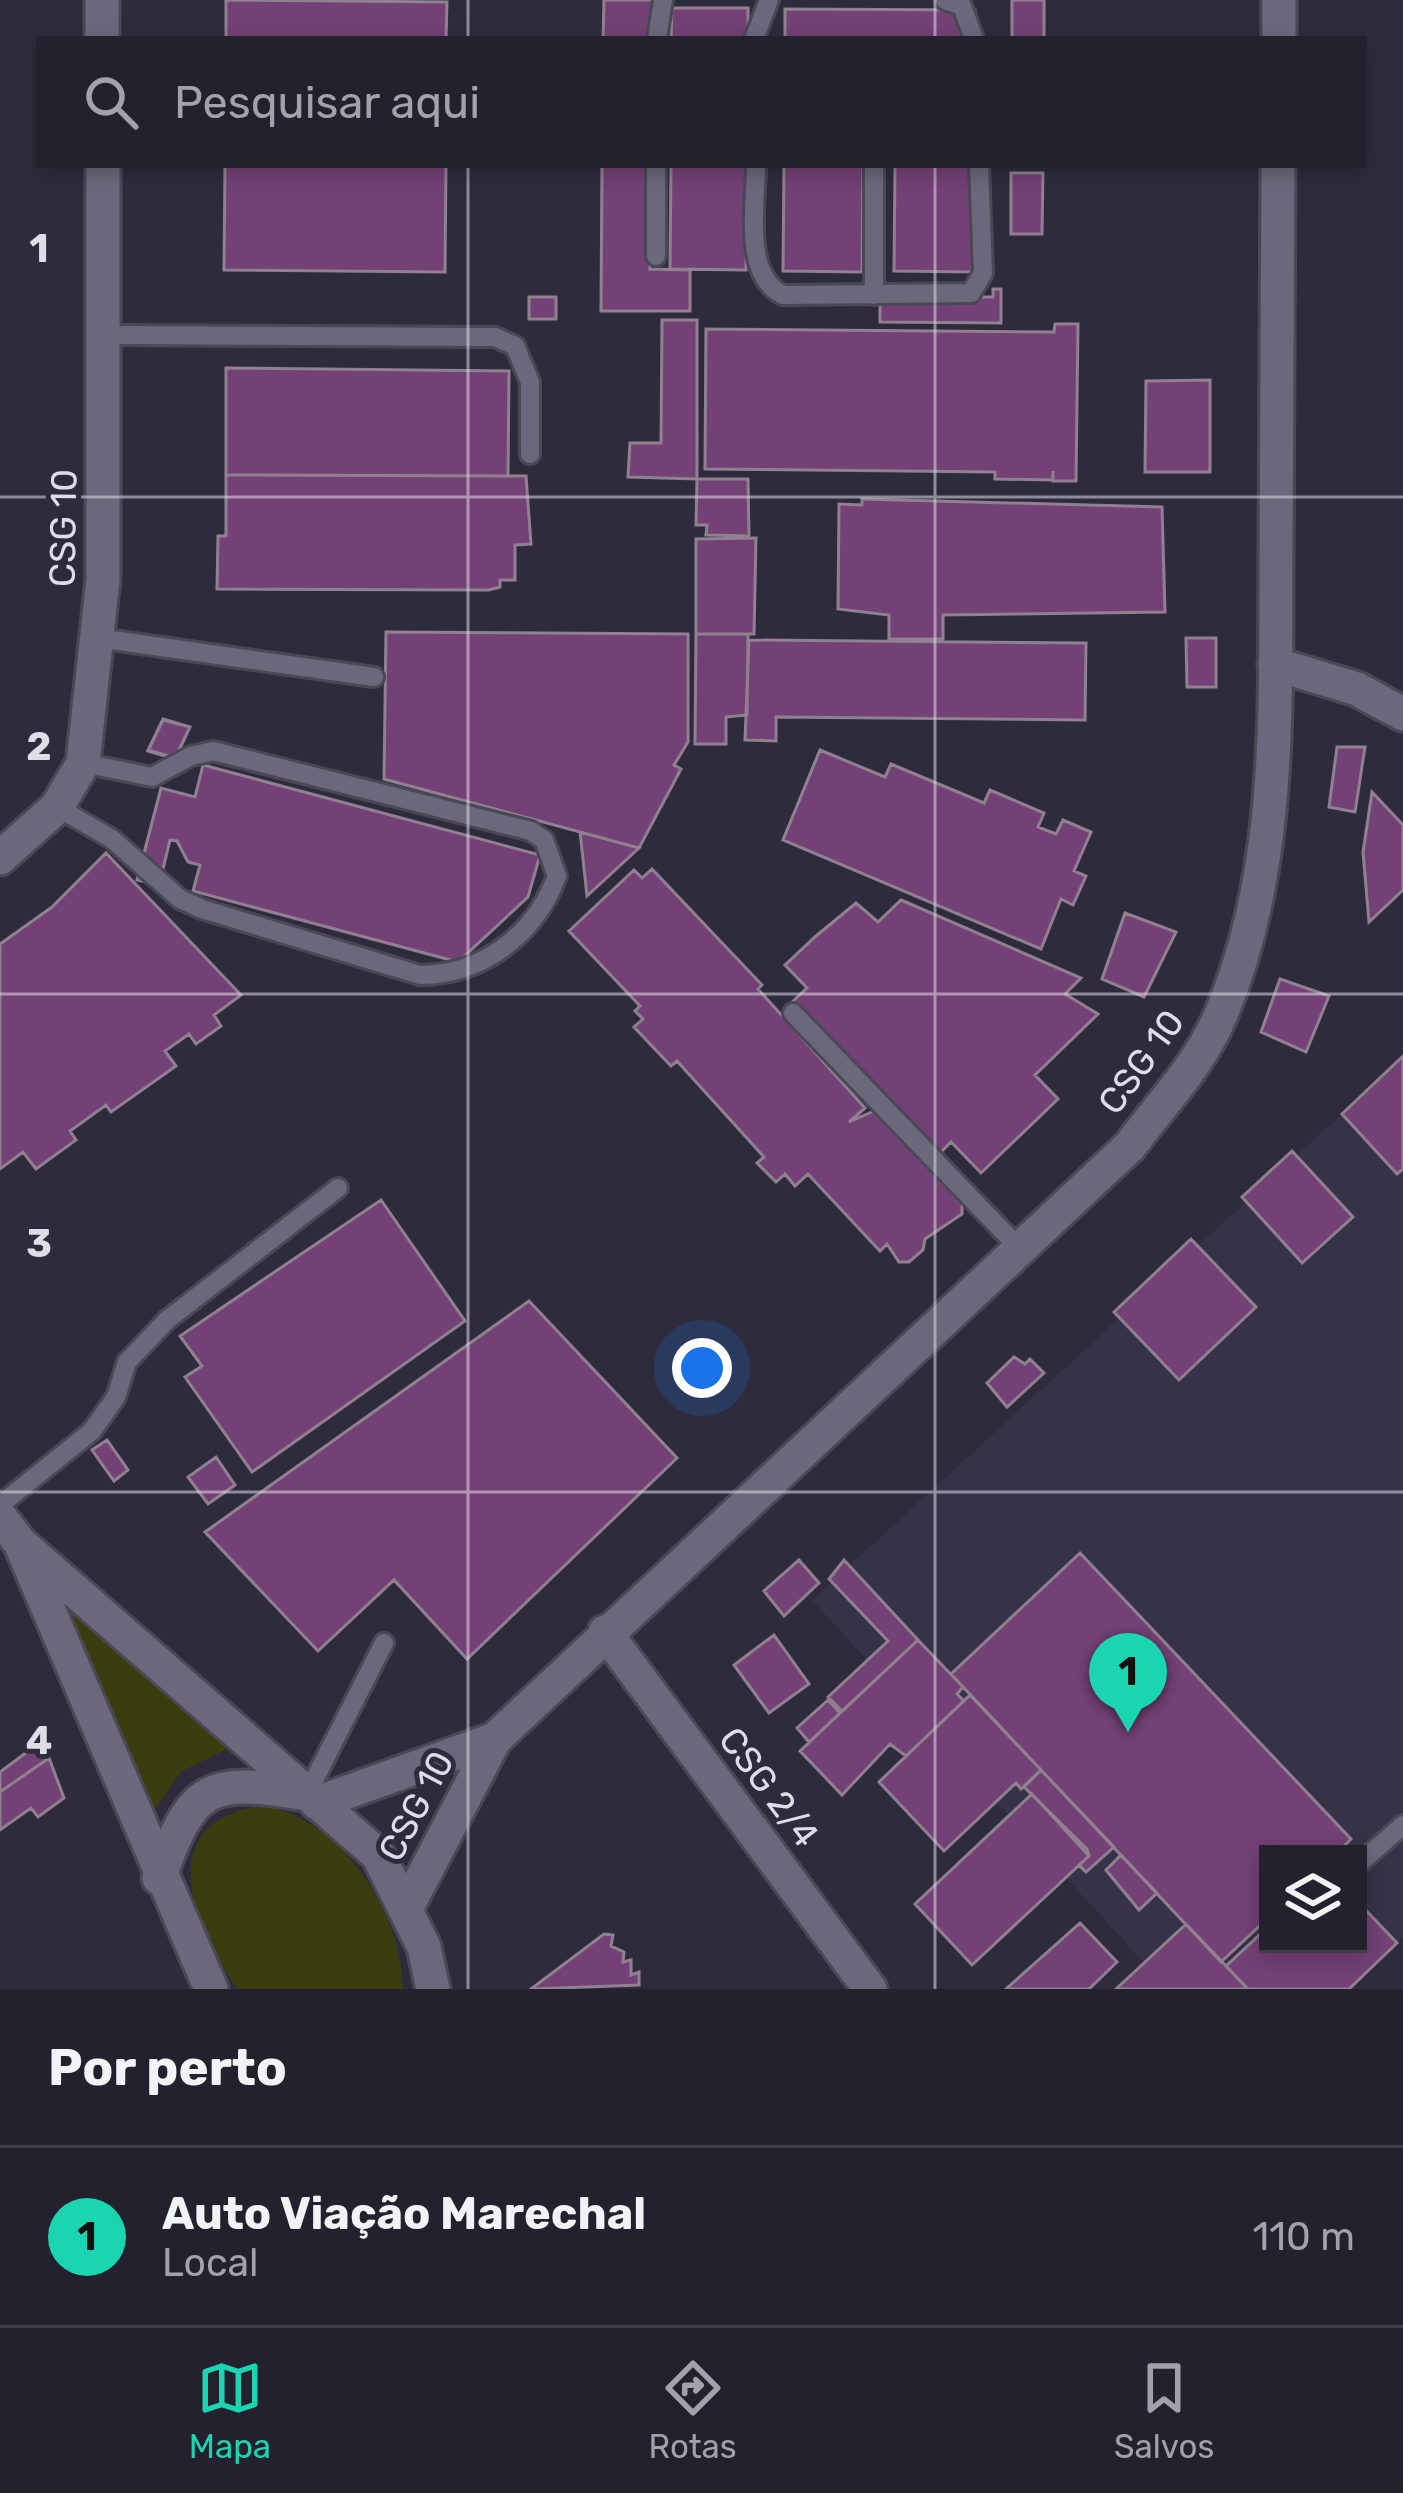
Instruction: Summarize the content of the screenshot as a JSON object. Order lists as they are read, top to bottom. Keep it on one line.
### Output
{"streets":{"street":["CSG 10","CSG 2/4"]},"crossings":[["CSG 10","CSG 2/4"]],"page":{"search":"Pesquisar aqui","pins":"1","heading":"Por perto","list":[{"mark":"1","name":"Auto Viação Marechal","note":"Local","value":"110 m"}],"nav":["Mapa","Rotas","Salvos"]},"grid":{"rows":["1","2","3","4"]}}
